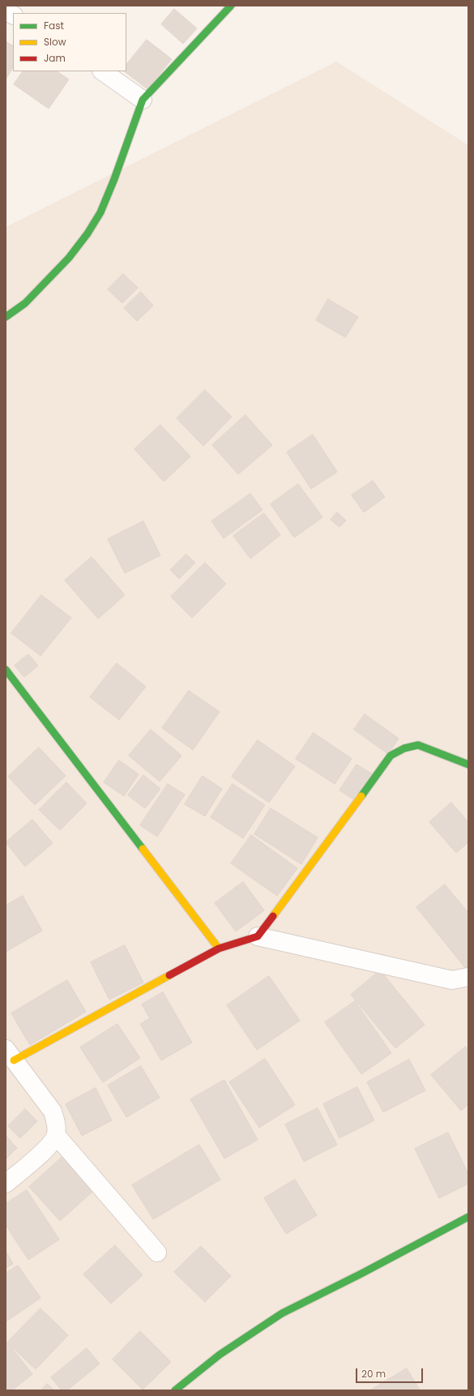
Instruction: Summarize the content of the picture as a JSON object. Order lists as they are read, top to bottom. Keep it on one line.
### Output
{"legend":["Fast","Slow","Jam"],"scale_bar":"20 m"}
